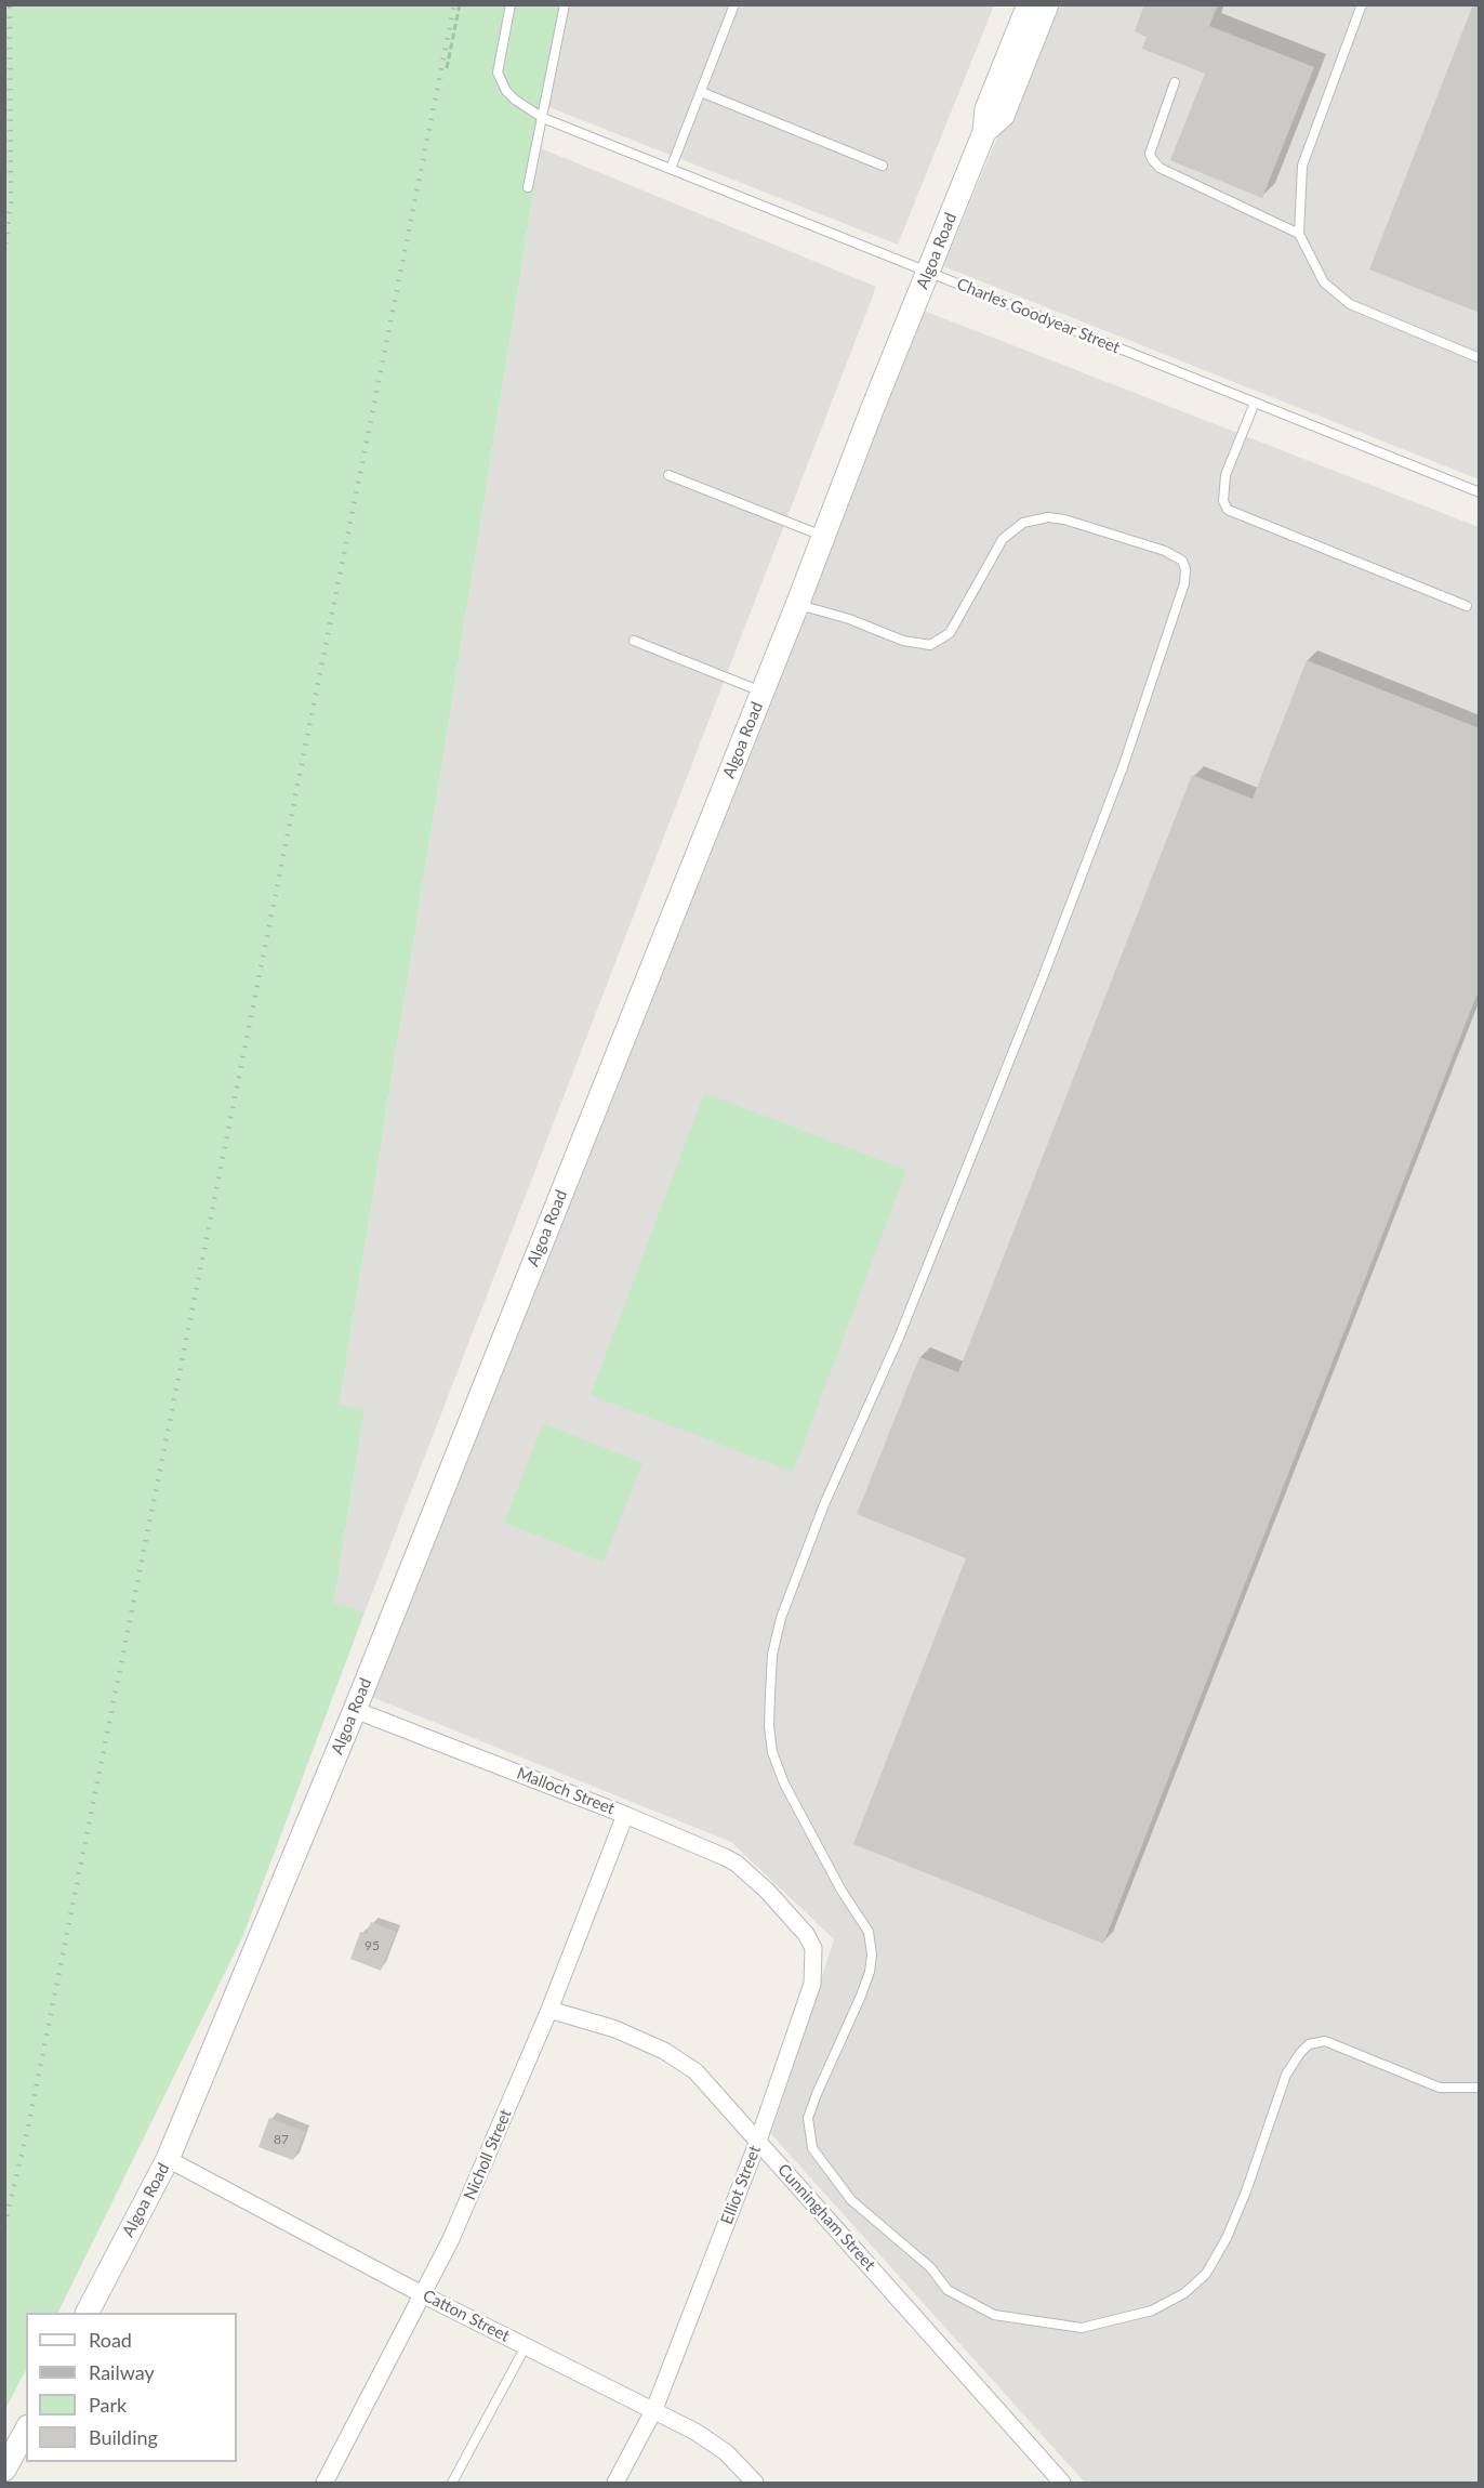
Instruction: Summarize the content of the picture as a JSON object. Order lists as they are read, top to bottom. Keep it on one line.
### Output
{"streets":{"street":["Algoa Road","Malloch Street","Nicholl Street","Elliot Street","Cunningham Street","Catton Street"],"lane":["Charles Goodyear Street"]},"crossings":[["Algoa Road","Charles Goodyear Street"],["Algoa Road","Malloch Street"],["Algoa Road","Catton Street"],["Malloch Street","Nicholl Street"],["Malloch Street","Elliot Street"],["Nicholl Street","Cunningham Street"],["Nicholl Street","Catton Street"],["Elliot Street","Cunningham Street"],["Elliot Street","Catton Street"]],"house_numbers":["95","87"],"legend":["Road","Railway","Park","Building"]}
